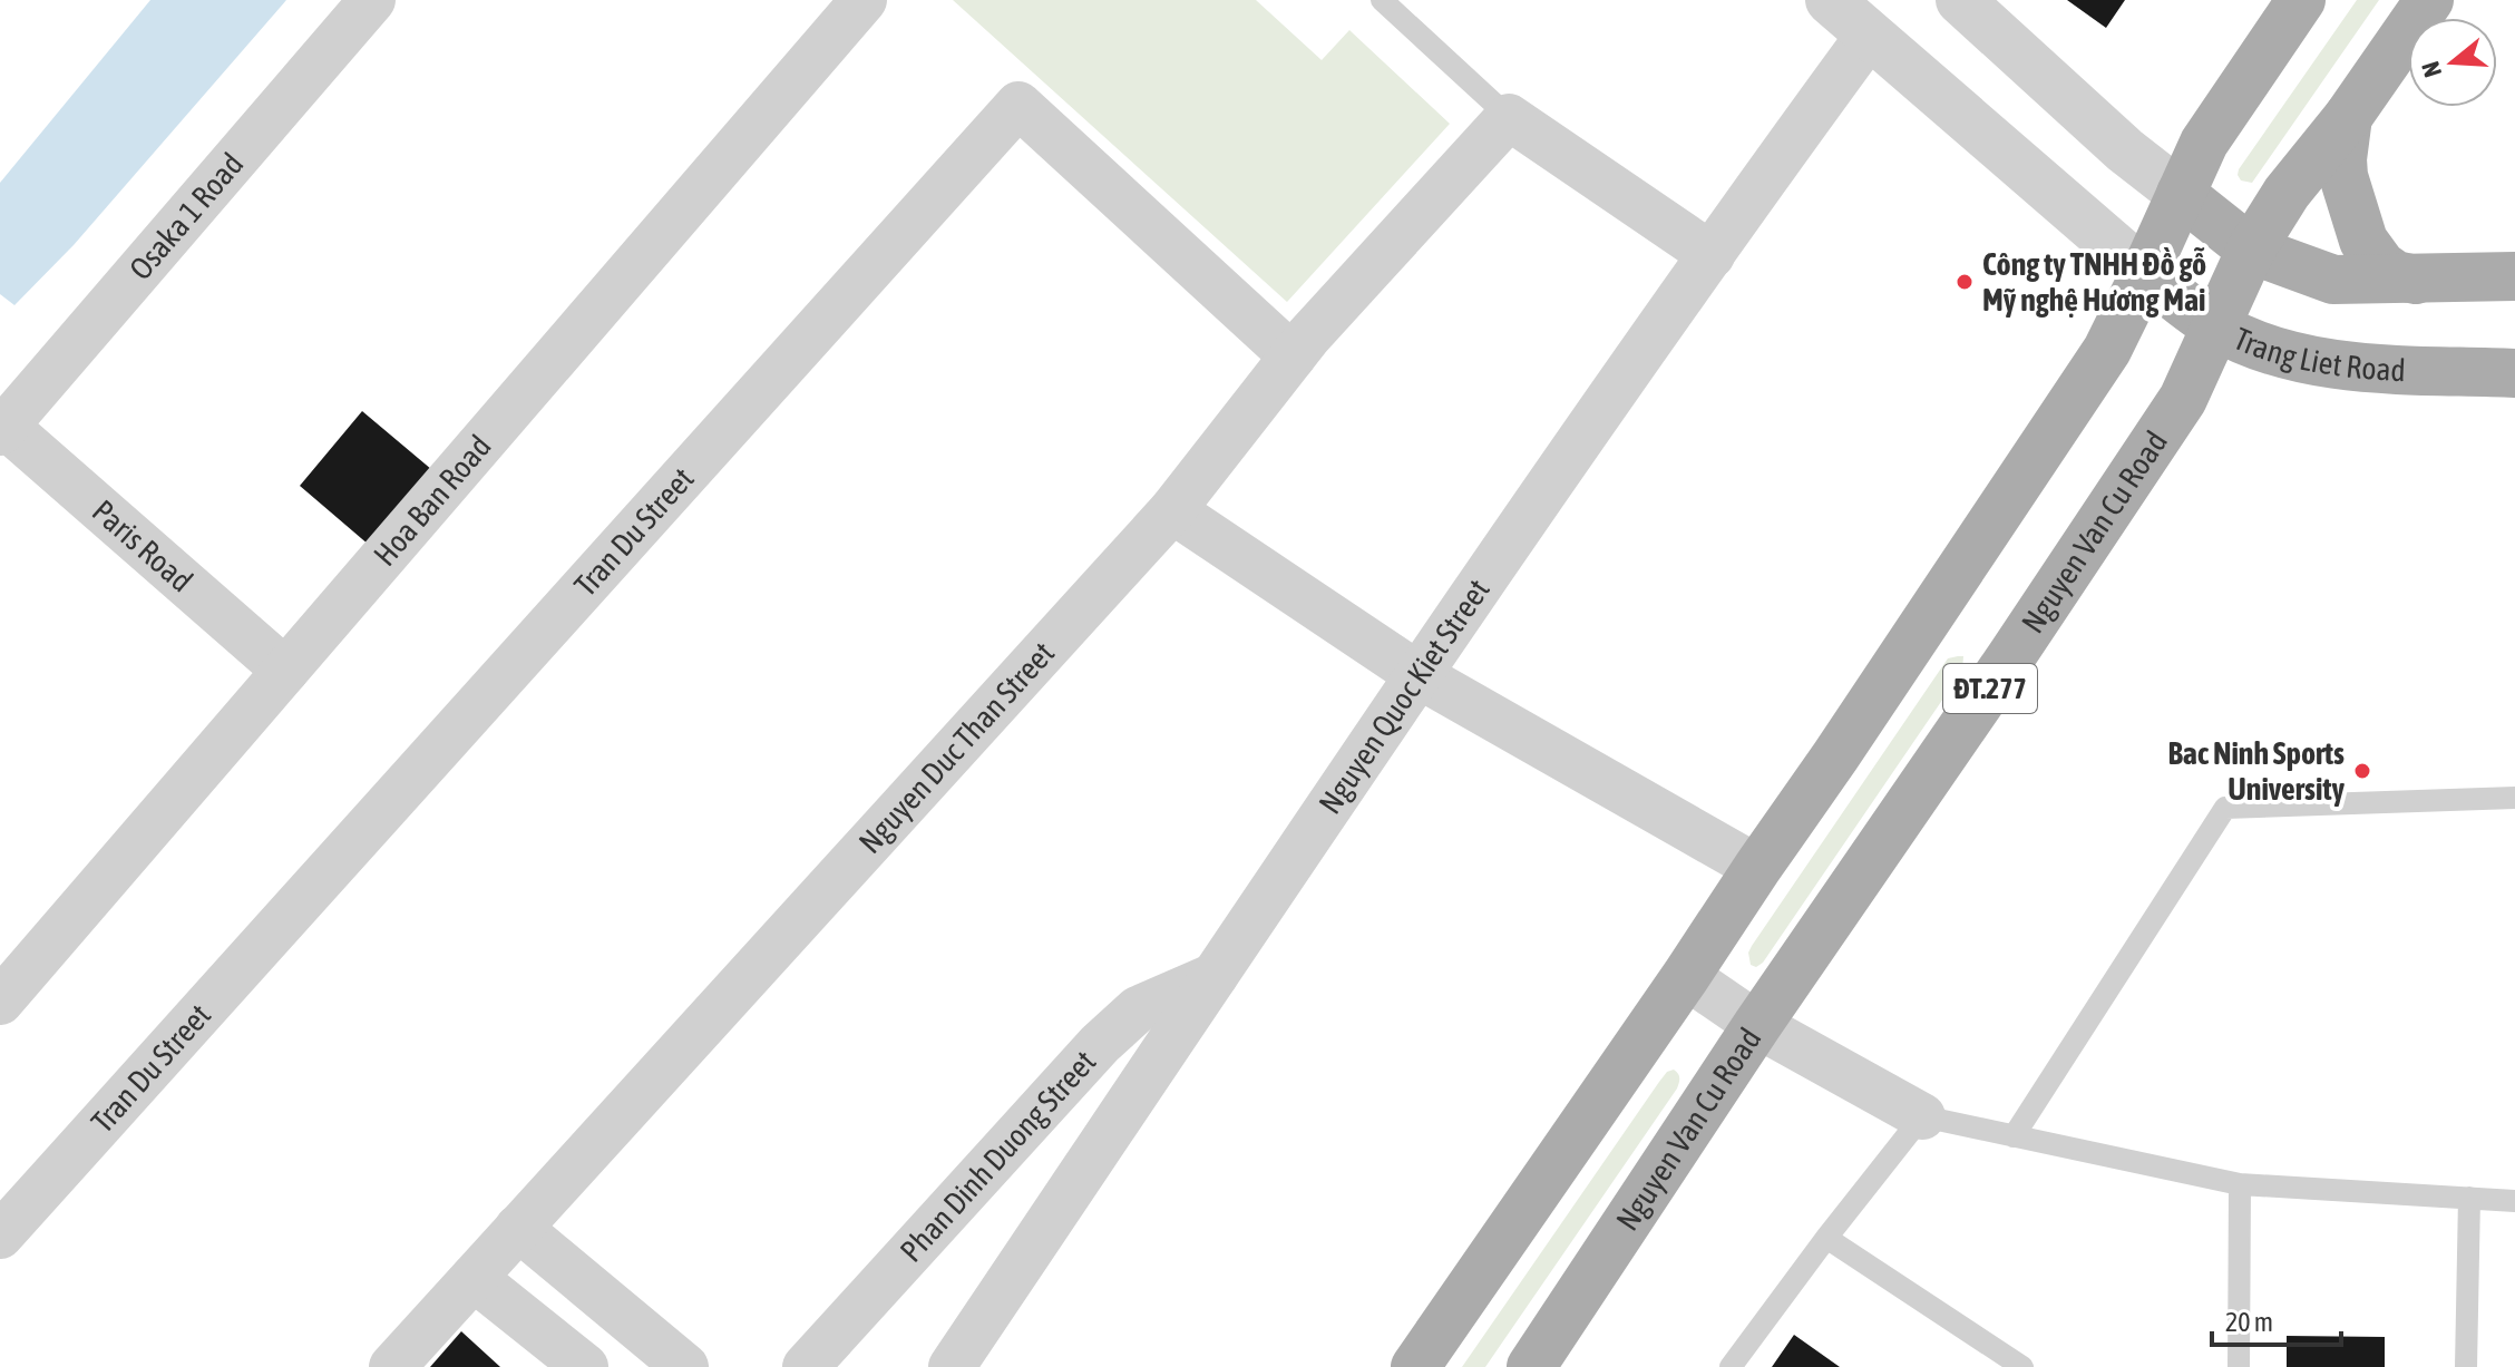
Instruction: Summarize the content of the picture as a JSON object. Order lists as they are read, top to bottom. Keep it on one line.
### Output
{"streets":{"main road":["Trang Liet Road","Nguyen Van Cu Road","ĐT.277"],"street":["Osaka 1 Road","Hoa Ban Road","Tran Du Street","Paris Road","Nguyen Quoc Kiet Street","Nguyen Duc Than Street","Phan Dinh Duong Street"]},"crossings":[["Osaka 1 Road","Paris Road"],["Trang Liet Road","Nguyen Van Cu Road"],["Trang Liet Road","ĐT.277"],["Hoa Ban Road","Paris Road"],["Tran Du Street","Nguyen Duc Than Street"],["Nguyen Quoc Kiet Street","Phan Dinh Duong Street"]],"places":["Công ty TNHH Đồ gỗ Mỹ nghệ Hương Mai","Bac Ninh Sports University"],"scale_bar":"20 m","north":"left"}
